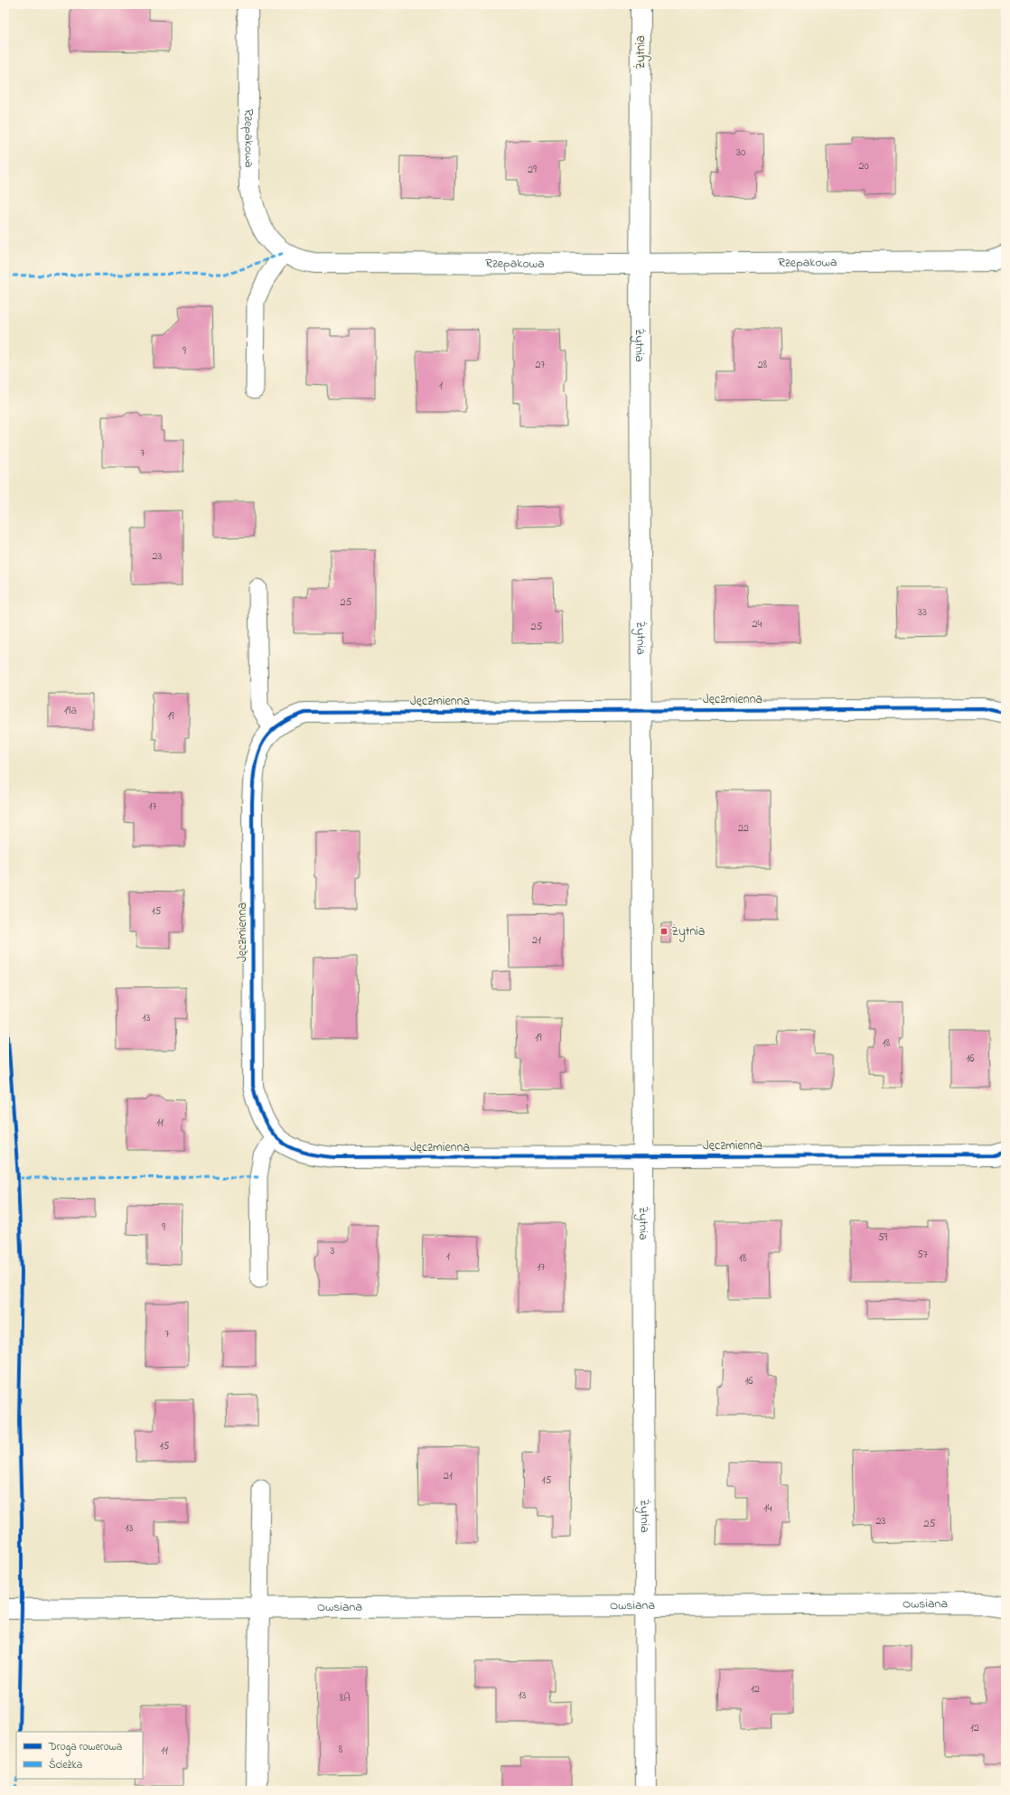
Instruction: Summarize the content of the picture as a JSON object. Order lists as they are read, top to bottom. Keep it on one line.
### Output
{"streets":{"street":["Żytnia","Rzepakowa","Jęczmienna","Owsiana"]},"crossings":[["Żytnia","Rzepakowa"],["Żytnia","Jęczmienna"],["Żytnia","Owsiana"]],"places":{"transit":["Żytnia"]},"house_numbers":["30","20","29","9","27","28","1","7","23","25","33","24","25","19a","19","17","22","15","21","13","19","18","16","11","9","59","3","57","1","18","17","7","16","15","21","15","14","23","25","13","12","13","8A","12","8","11"],"legend":["Droga rowerowa","Ścieżka"]}
